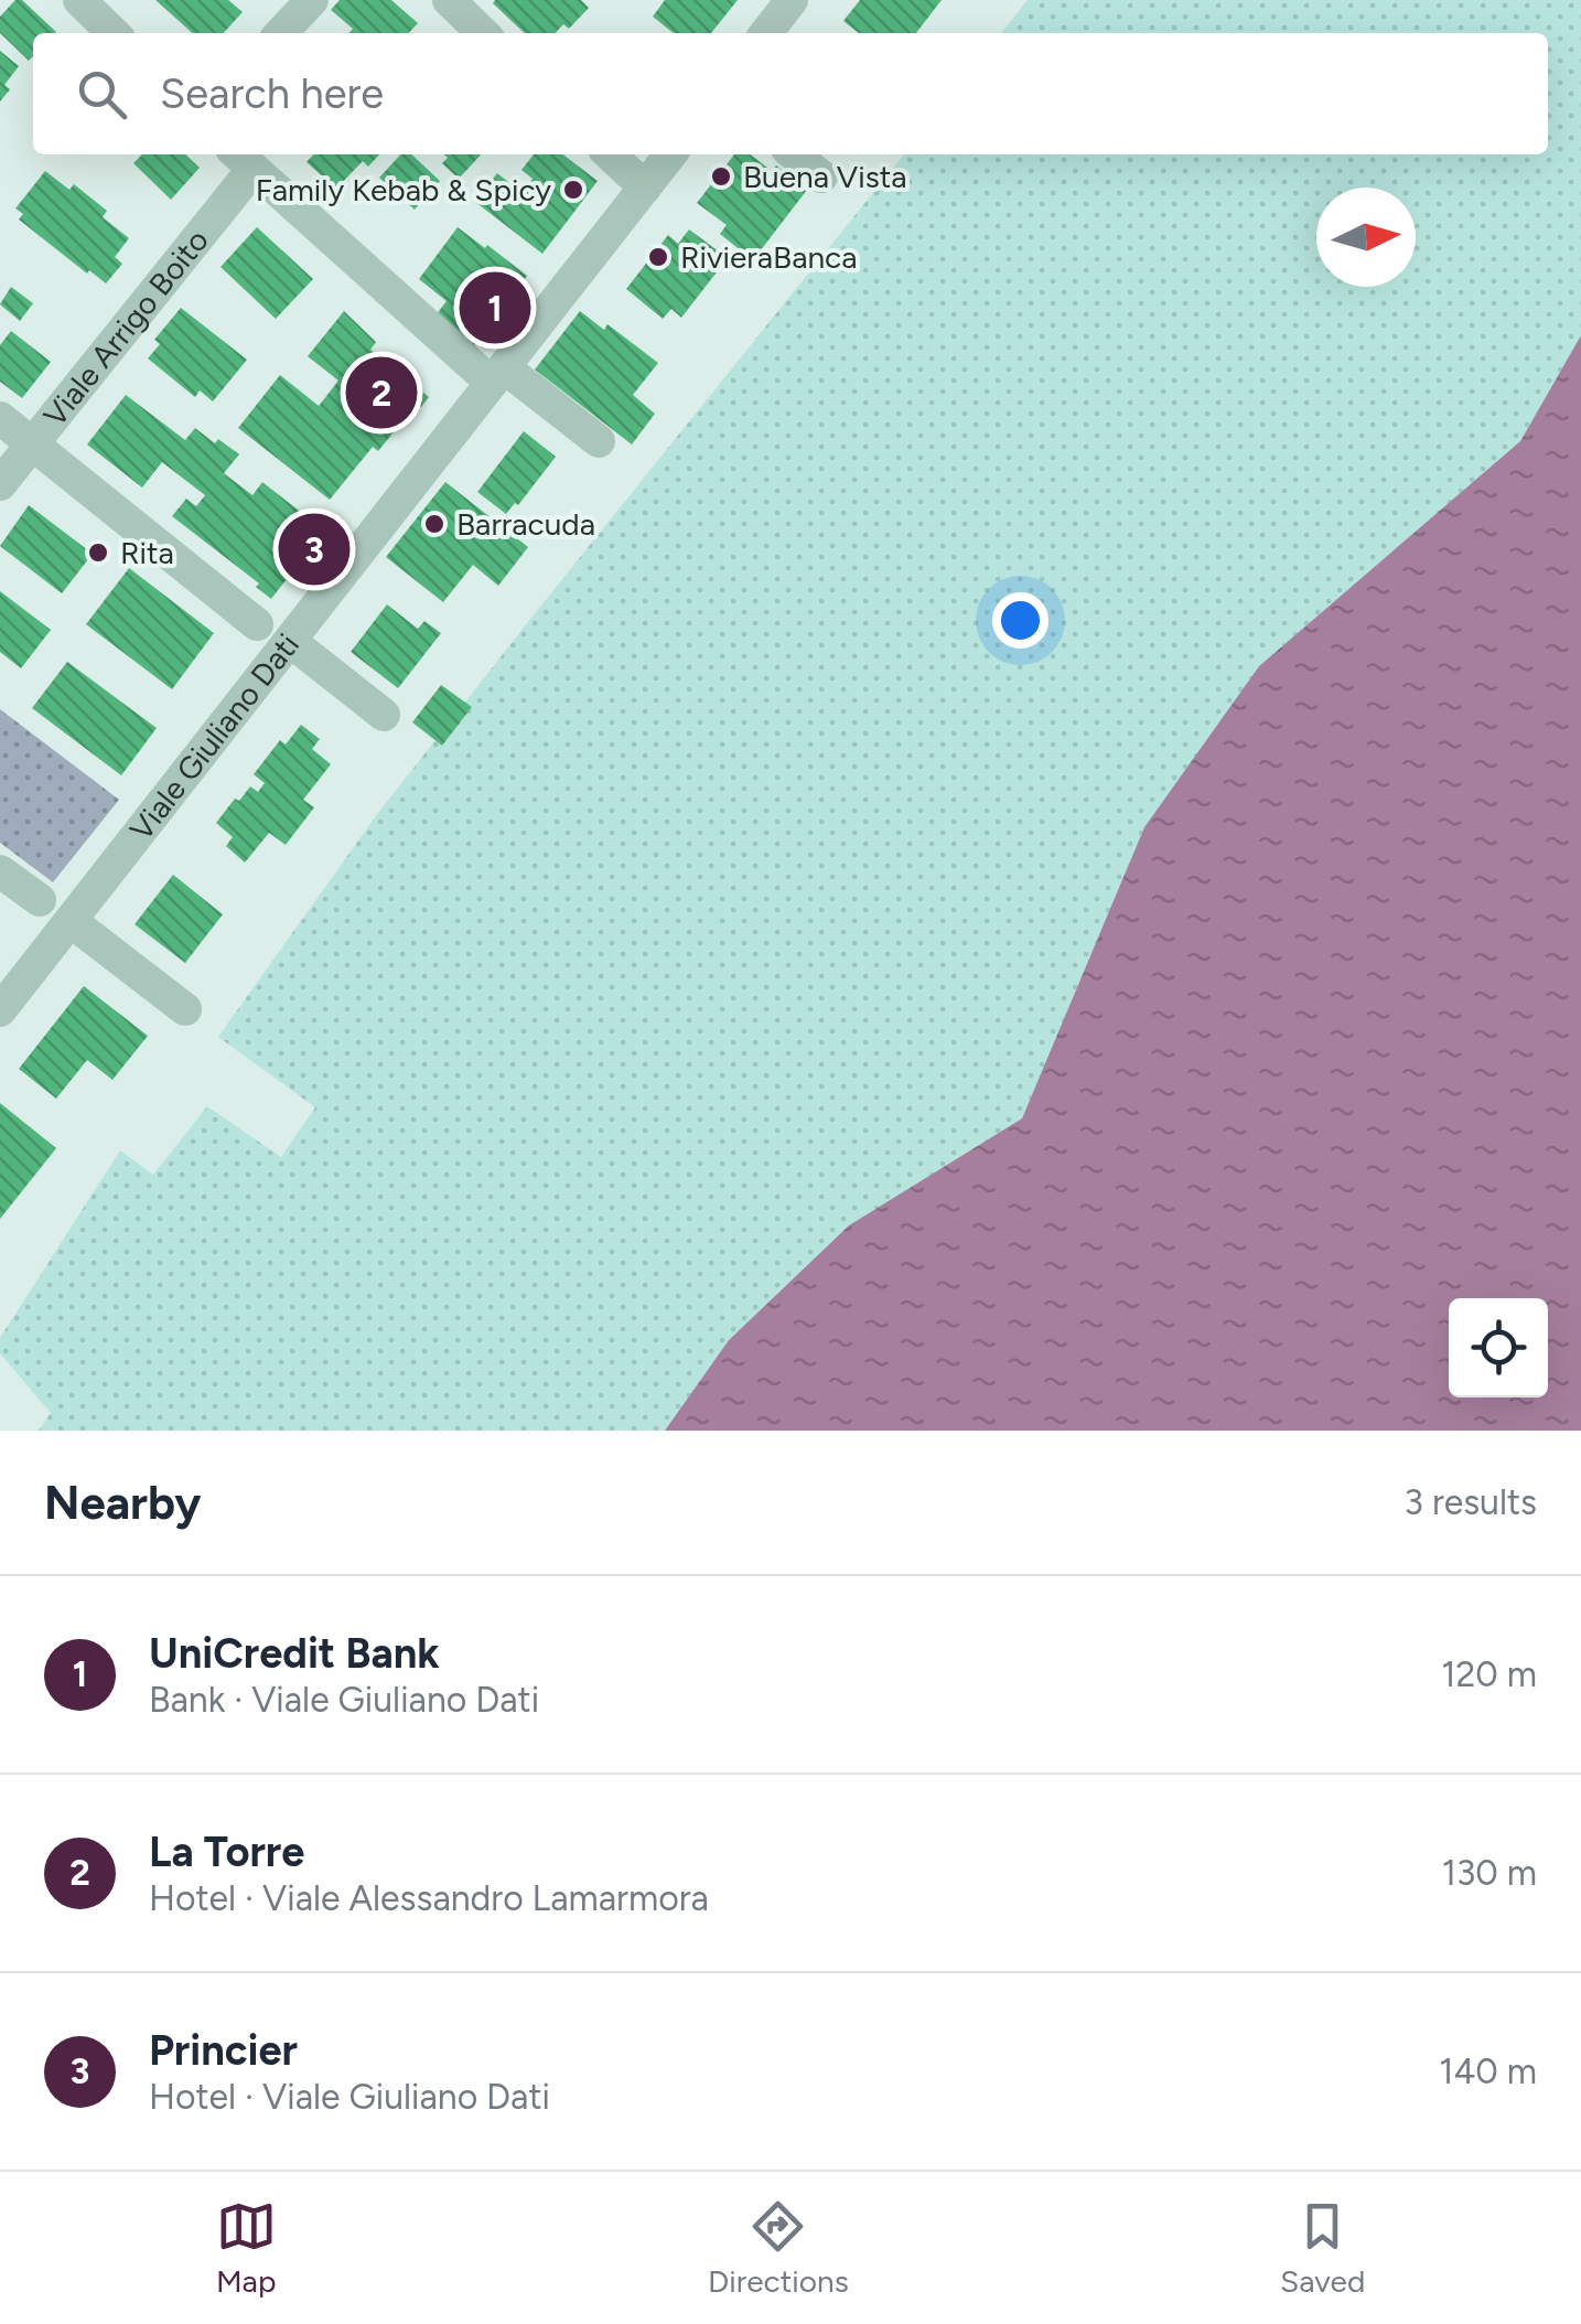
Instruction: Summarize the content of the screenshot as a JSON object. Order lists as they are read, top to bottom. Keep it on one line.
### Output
{"streets":{"street":["Viale Arrigo Boito","Viale Giuliano Dati"]},"places":["Buena Vista","Family Kebab & Spicy","RivieraBanca","Barracuda","Rita"],"north":"right","page":{"search":"Search here","pins":["1","2","3"],"heading":["Nearby","3 results"],"list":[{"mark":"1","name":"UniCredit Bank","note":"Bank · Viale Giuliano Dati","value":"120 m"},{"mark":"2","name":"La Torre","note":"Hotel · Viale Alessandro Lamarmora","value":"130 m"},{"mark":"3","name":"Princier","note":"Hotel · Viale Giuliano Dati","value":"140 m"}],"nav":["Map","Directions","Saved"]}}
